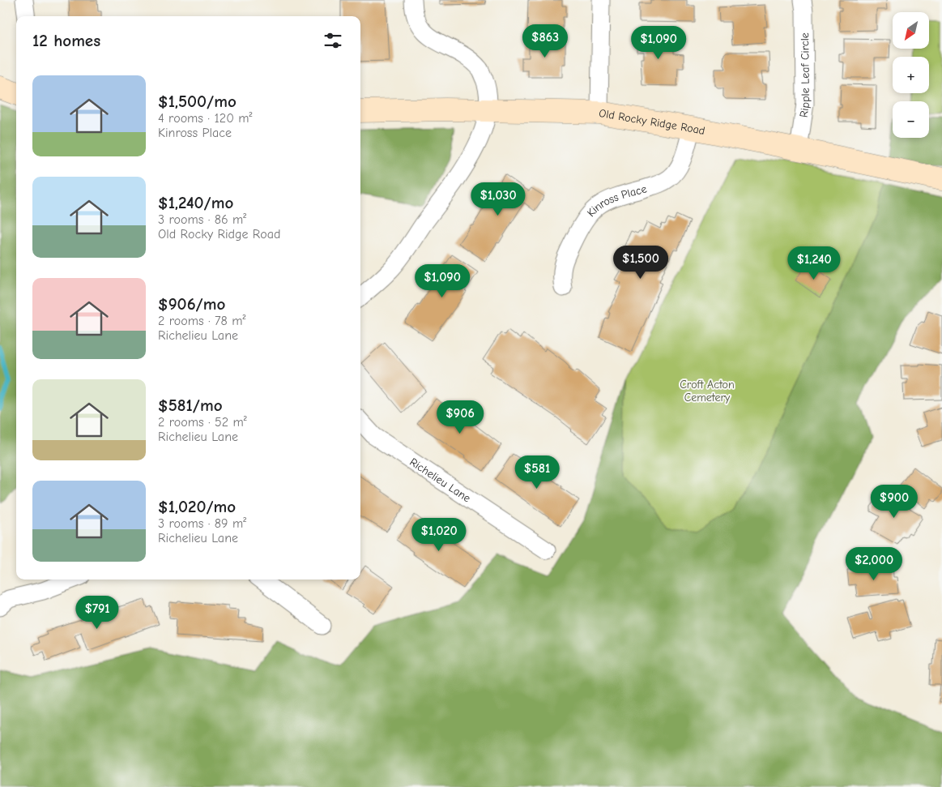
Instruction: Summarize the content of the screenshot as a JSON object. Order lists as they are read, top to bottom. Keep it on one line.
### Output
{"streets":{"street":["Ripple Leaf Circle","Old Rocky Ridge Road","Kinross Place","Richelieu Lane"]},"crossings":[["Ripple Leaf Circle","Old Rocky Ridge Road"],["Old Rocky Ridge Road","Kinross Place"]],"parks":["Croft Acton Cemetery"],"north":"bottom left","page":{"map_buttons":["+","−"],"heading":"12 homes","price":["$863","$1,090","$1,030","$1,500","$1,240","$1,090","$906","$581","$900","$1,020","$2,000","$791"],"list":[{"name":"$1,500/mo","note":"4 rooms · 120 m² · Kinross Place"},{"name":"$1,240/mo","note":"3 rooms · 86 m² · Old Rocky Ridge Road"},{"name":"$906/mo","note":"2 rooms · 78 m² · Richelieu Lane"},{"name":"$581/mo","note":"2 rooms · 52 m² · Richelieu Lane"},{"name":"$1,020/mo","note":"3 rooms · 89 m² · Richelieu Lane"}]}}
